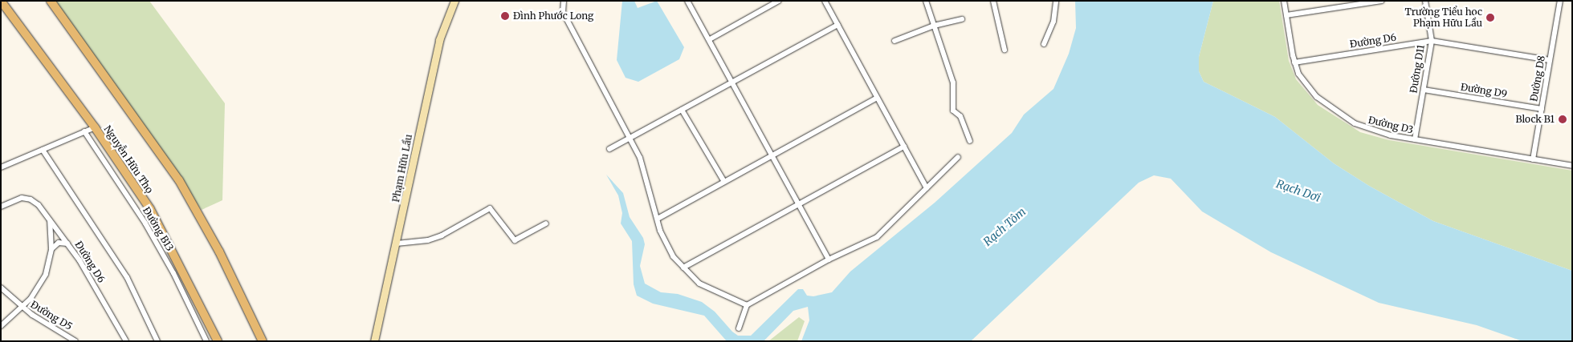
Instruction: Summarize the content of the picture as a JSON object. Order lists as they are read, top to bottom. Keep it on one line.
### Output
{"streets":{"main road":["Nguyễn Hữu Thọ","Phạm Hữu Lầu"],"street":["Đường D6","Đường D11","Đường D8","Đường D9","Đường D3","Đường B13","Đường D5"]},"crossings":[["Đường D6","Đường D11"],["Đường D6","Đường D8"],["Đường D6","Đường D3"],["Đường D11","Đường D9"],["Đường D11","Đường D3"],["Đường D8","Đường D9"],["Đường D8","Đường D3"]],"water":["Rạch Dơi","Rạch Tôm"],"places":["Đình Phước Long","Trường Tiểu học Phạm Hữu Lầu","Block B1"]}
